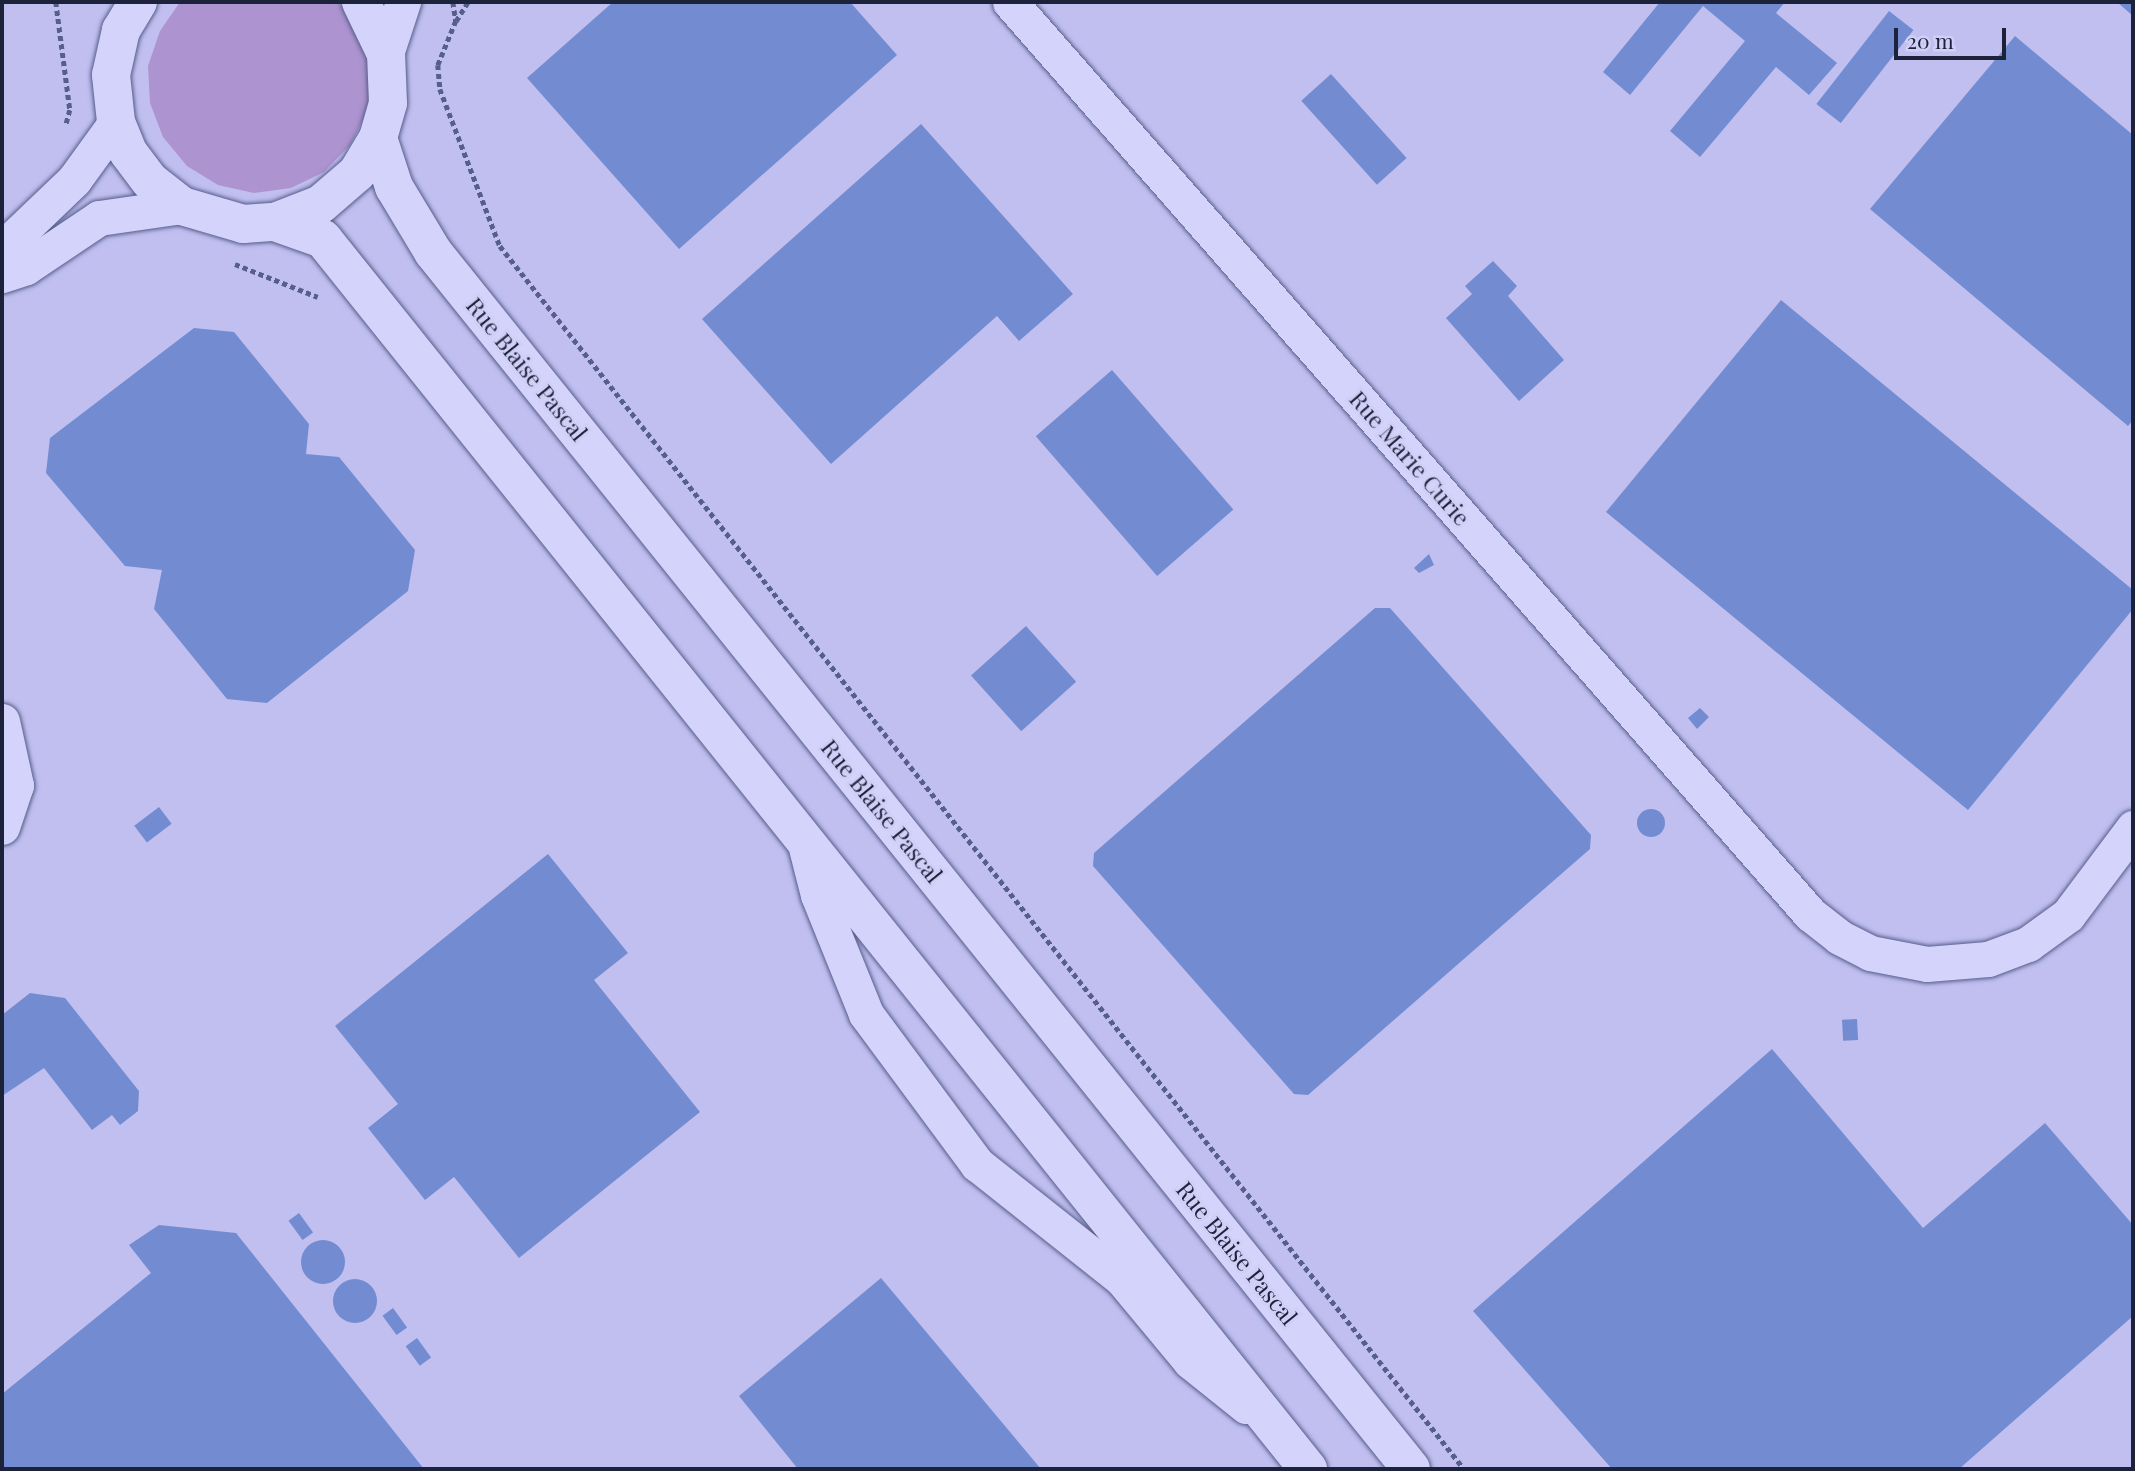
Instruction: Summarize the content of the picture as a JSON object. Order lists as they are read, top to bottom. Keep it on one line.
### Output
{"streets":{"street":["Rue Blaise Pascal","Rue Marie Curie"]},"scale_bar":"20 m"}
